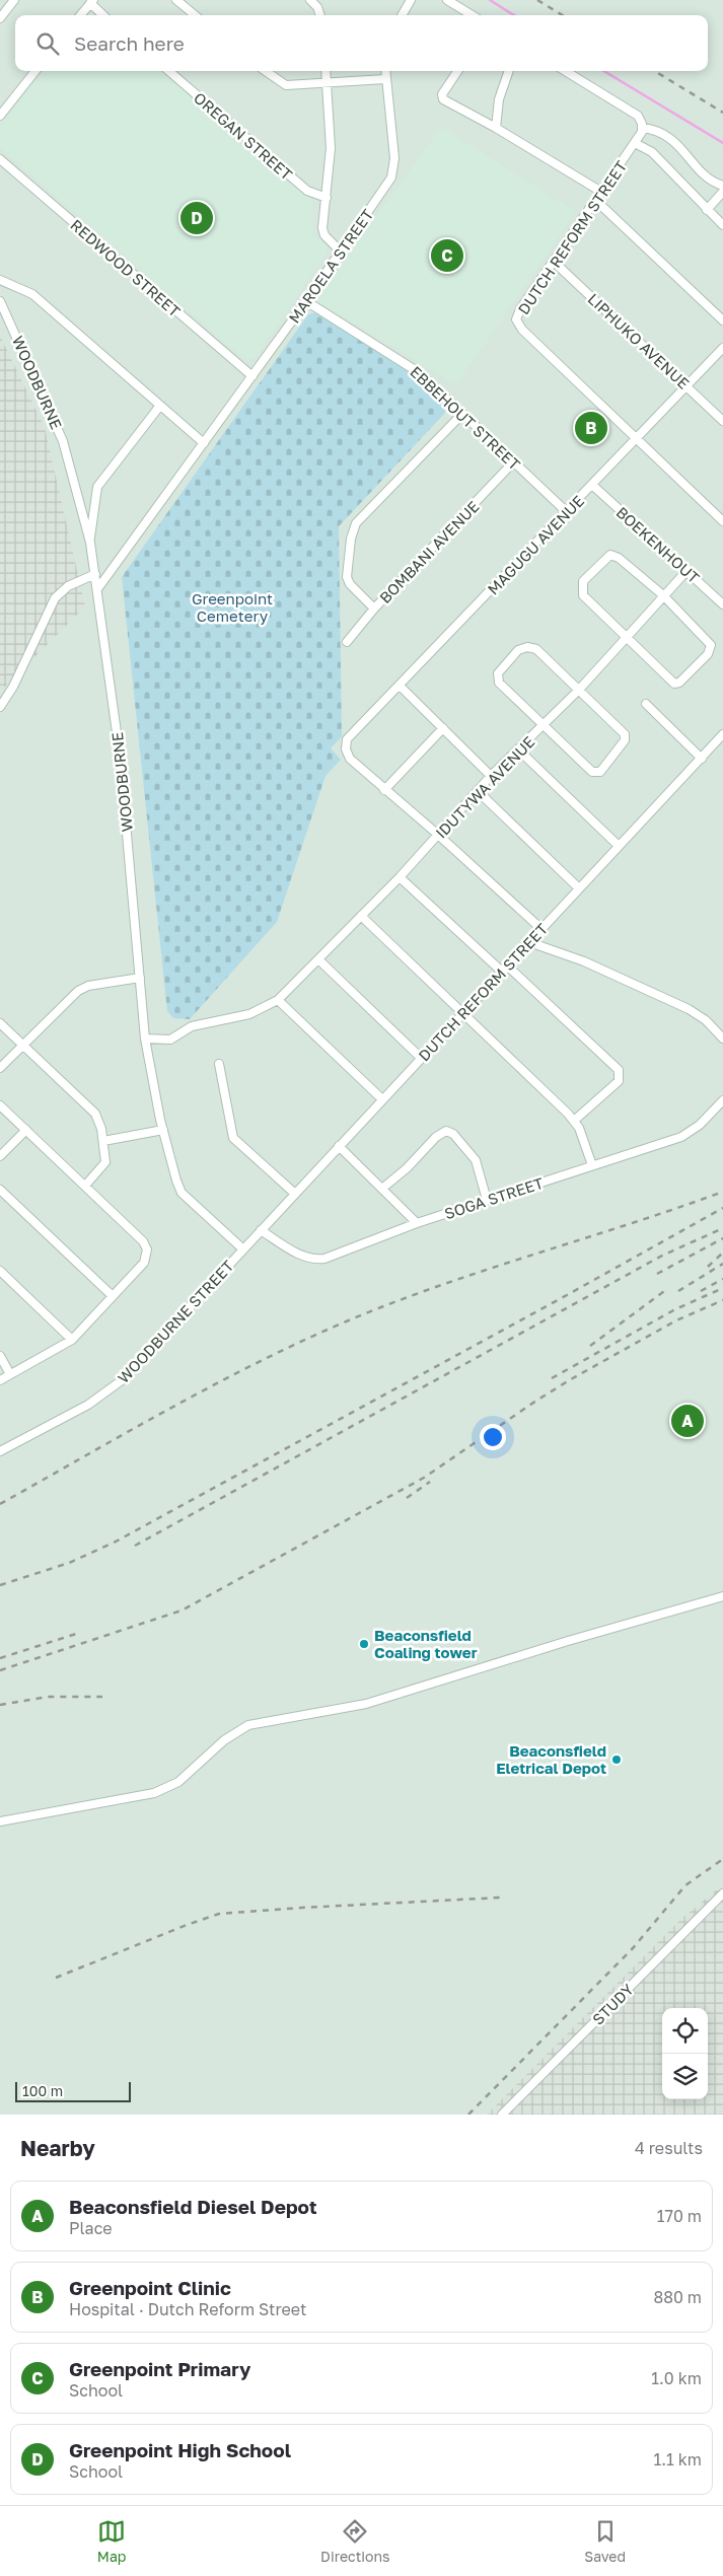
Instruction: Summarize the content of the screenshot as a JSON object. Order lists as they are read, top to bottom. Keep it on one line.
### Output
{"streets":{"street":["OREGAN STREET","DUTCH REFORM STREET","MAROELA STREET","REDWOOD STREET","LIPHUKO AVENUE","WOODBURNE","EBBEHOUT STREET","MAGUGU AVENUE","BOEKENHOUT","BOMBANI AVENUE","IDUTYWA AVENUE","SOGA STREET","WOODBURNE STREET","STUDY"]},"crossings":[["DUTCH REFORM STREET","LIPHUKO AVENUE"],["DUTCH REFORM STREET","WOODBURNE"],["DUTCH REFORM STREET","MAGUGU AVENUE"],["DUTCH REFORM STREET","SOGA STREET"],["DUTCH REFORM STREET","WOODBURNE STREET"],["MAROELA STREET","REDWOOD STREET"],["MAROELA STREET","WOODBURNE"],["MAROELA STREET","EBBEHOUT STREET"],["LIPHUKO AVENUE","MAGUGU AVENUE"],["WOODBURNE","IDUTYWA AVENUE"],["WOODBURNE","WOODBURNE STREET"],["EBBEHOUT STREET","MAGUGU AVENUE"],["EBBEHOUT STREET","BOMBANI AVENUE"],["MAGUGU AVENUE","BOEKENHOUT"],["BOEKENHOUT","IDUTYWA AVENUE"]],"parks":["Greenpoint Cemetery"],"places":["Beaconsfield Coaling tower","Beaconsfield Eletrical Depot"],"scale_bar":"100 m","page":{"search":"Search here","pins":["D","C","B","A"],"scale":"100 m","heading":["Nearby","4 results"],"list":[{"mark":"A","name":"Beaconsfield Diesel Depot","note":"Place","value":"170 m"},{"mark":"B","name":"Greenpoint Clinic","note":"Hospital · Dutch Reform Street","value":"880 m"},{"mark":"C","name":"Greenpoint Primary","note":"School","value":"1.0 km"},{"mark":"D","name":"Greenpoint High School","note":"School","value":"1.1 km"}],"nav":["Map","Directions","Saved"]}}
